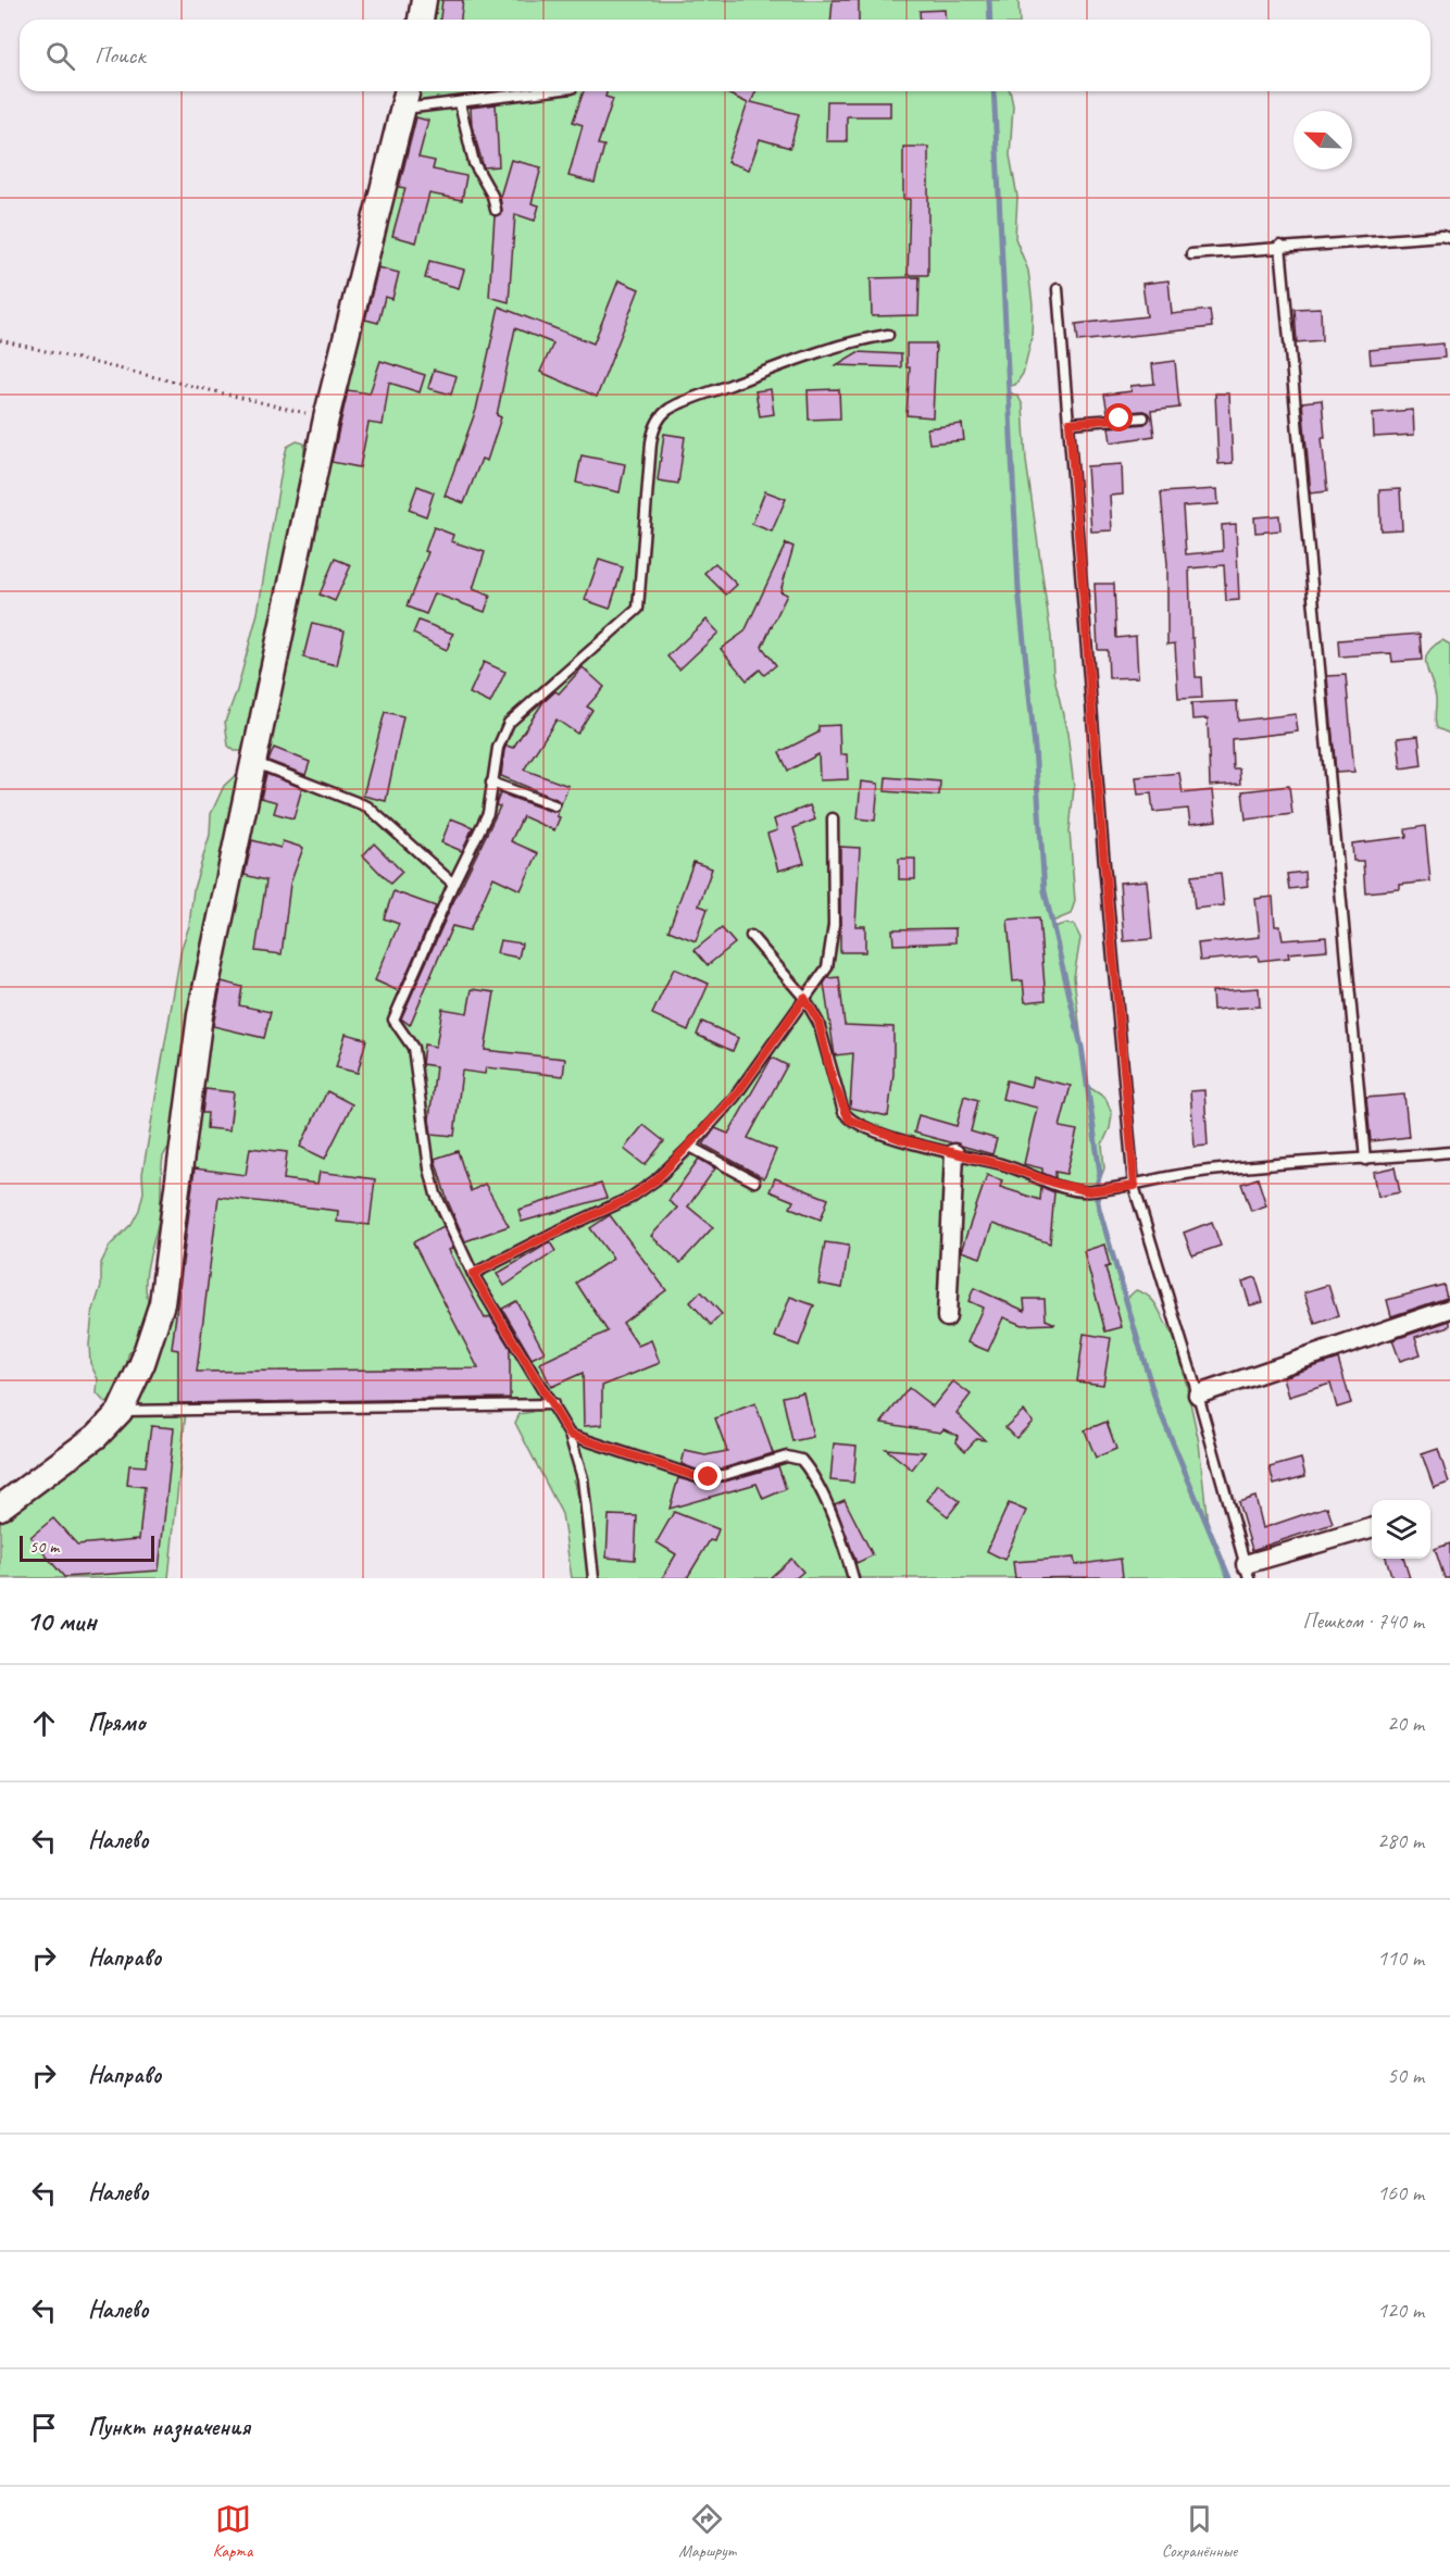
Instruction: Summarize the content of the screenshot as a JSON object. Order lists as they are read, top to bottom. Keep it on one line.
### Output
{"scale_bar":"50 m","north":"top left","page":{"search":"Поиск","scale":"50 m","heading":["10 мин","Пешком · 740 m"],"list":[["Прямо","20 m"],["Налево","280 m"],["Направо","110 m"],["Направо","50 m"],["Налево","160 m"],["Налево","120 m"],"Пункт назначения"],"nav":["Карта","Маршрут","Сохранённые"]}}
